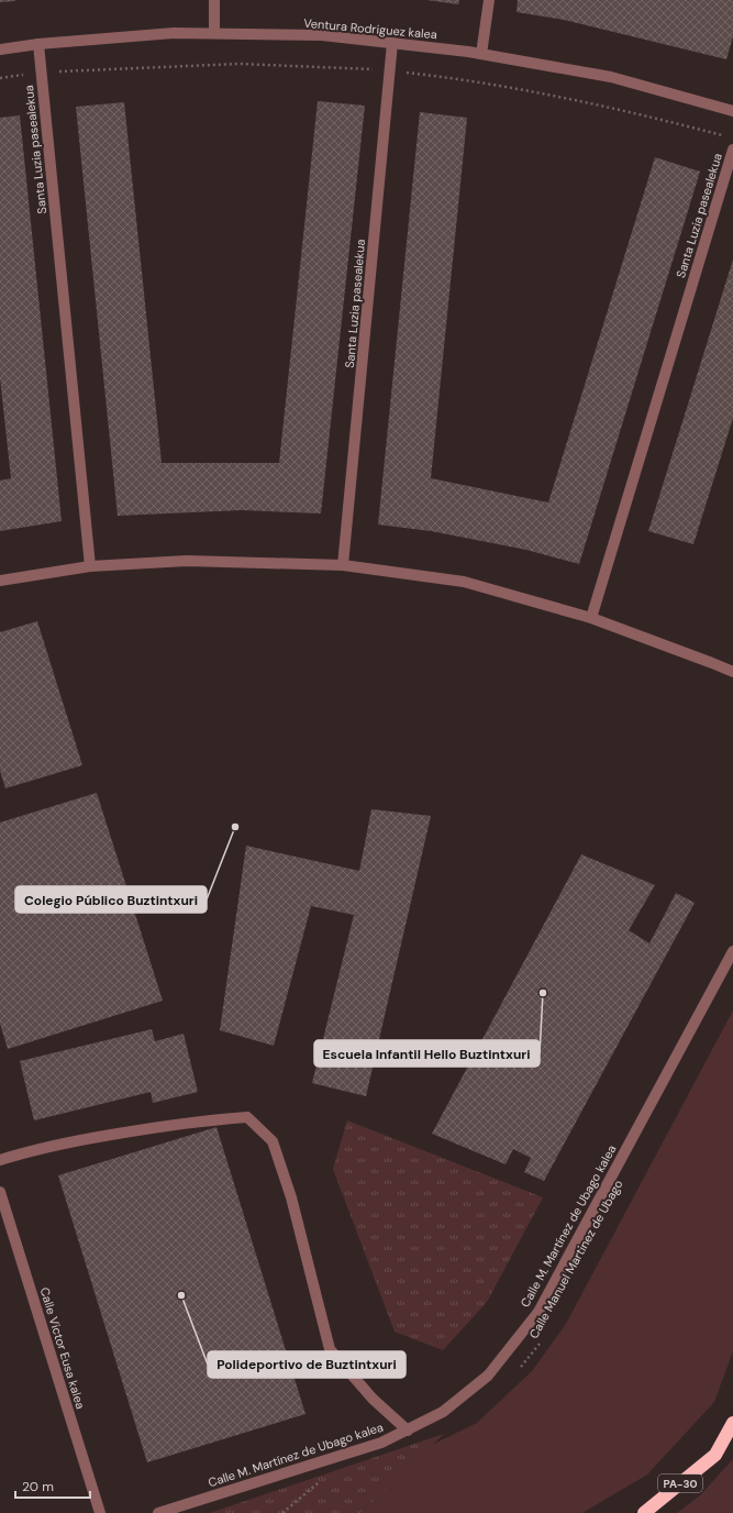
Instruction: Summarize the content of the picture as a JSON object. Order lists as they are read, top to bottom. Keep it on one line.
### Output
{"streets":{"highway":["PA-30"],"street":["Ventura Rodriguez kalea","Santa Luzia pasealekua","Calle M. Martínez de Ubago kalea","Calle Victor Eusa kalea"],"path":["Calle Manuel Martinez de Ubago"]},"crossings":[["Ventura Rodriguez kalea","Santa Luzia pasealekua"]],"places":["Colegio Público Buztintxuri","Escuela Infantil Hello Buztintxuri","Polideportivo de Buztintxuri"],"scale_bar":"20 m"}
